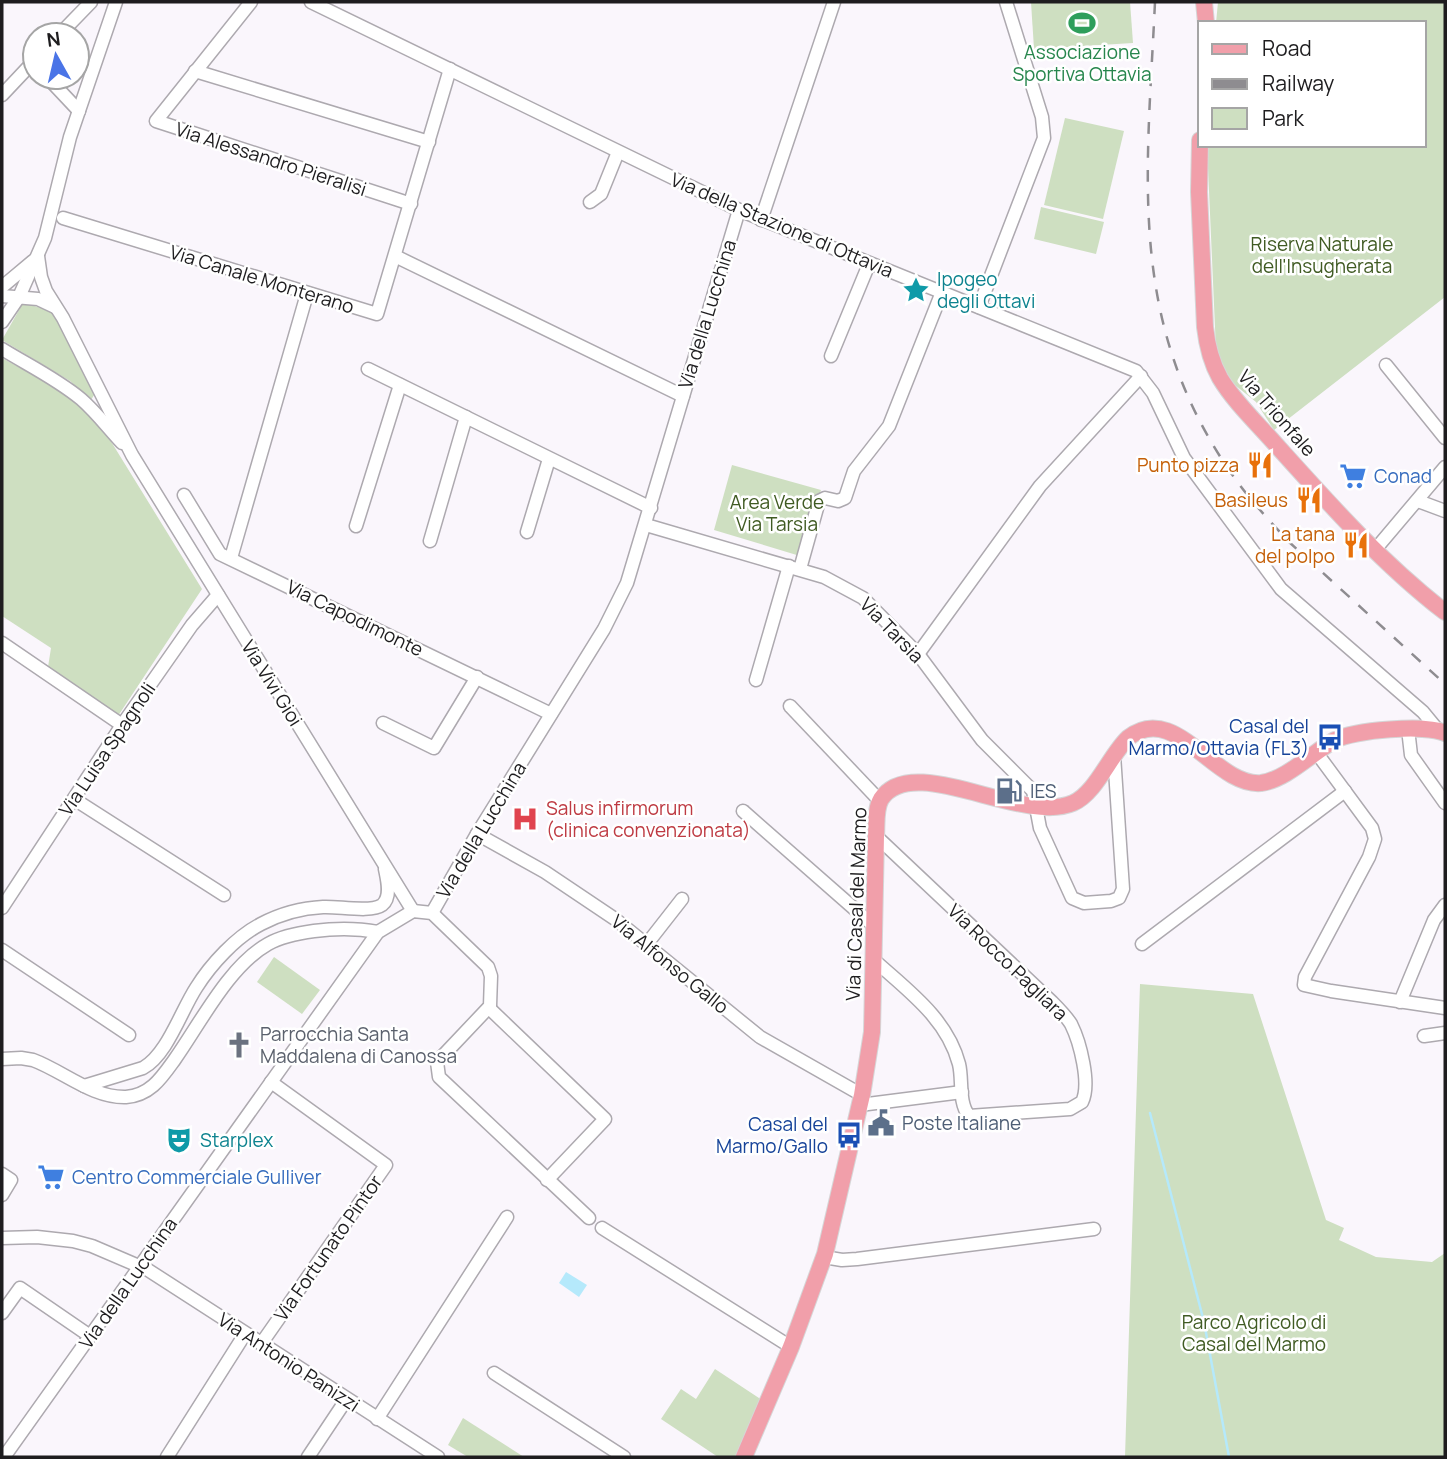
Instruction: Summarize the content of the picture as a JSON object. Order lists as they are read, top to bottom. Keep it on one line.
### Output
{"streets":{"main road":["Via Trionfale","Via di Casal del Marmo"],"street":["Via Alessandro Pieralisi","Via della Stazione di Ottavia","Via Canale Monterano","Via della Lucchina","Via Capodimonte","Via Tarsia","Via Vivi Gioi","Via Luisa Spagnoli","Via Rocco Pagliara","Via Alfonso Gallo","Via Fortunato Pintor","Via Antonio Panizzi"]},"crossings":[["Via Alessandro Pieralisi","Via Canale Monterano"],["Via della Stazione di Ottavia","Via Canale Monterano"],["Via della Stazione di Ottavia","Via della Lucchina"],["Via della Lucchina","Via Capodimonte"],["Via della Lucchina","Via Tarsia"],["Via della Lucchina","Via Vivi Gioi"],["Via della Lucchina","Via Alfonso Gallo"],["Via della Lucchina","Via Fortunato Pintor"],["Via della Lucchina","Via Antonio Panizzi"],["Via Tarsia","Via di Casal del Marmo"],["Via Vivi Gioi","Via Luisa Spagnoli"],["Via di Casal del Marmo","Via Rocco Pagliara"],["Via di Casal del Marmo","Via Alfonso Gallo"],["Via Fortunato Pintor","Via Antonio Panizzi"]],"parks":["Riserva Naturale dell'Insugherata","Area Verde Via Tarsia","Parco Agricolo di Casal del Marmo"],"places":{"sports":["Associazione Sportiva Ottavia"],"place":["Ipogeo degli Ottavi"],"restaurant":["Punto pizza","Basileus","La tana del polpo"],"supermarket":["Conad","Centro Commerciale Gulliver"],"bus stop":["Casal del Marmo/Ottavia (FL3)","Casal del Marmo/Gallo"],"fuel station":["IES"],"hospital":["Salus infirmorum (clinica convenzionata)"],"church":["Parrocchia Santa Maddalena di Canossa"],"public building":["Poste Italiane"],"theatre":["Starplex"]},"legend":["Road","Railway","Park"],"north":"top"}
